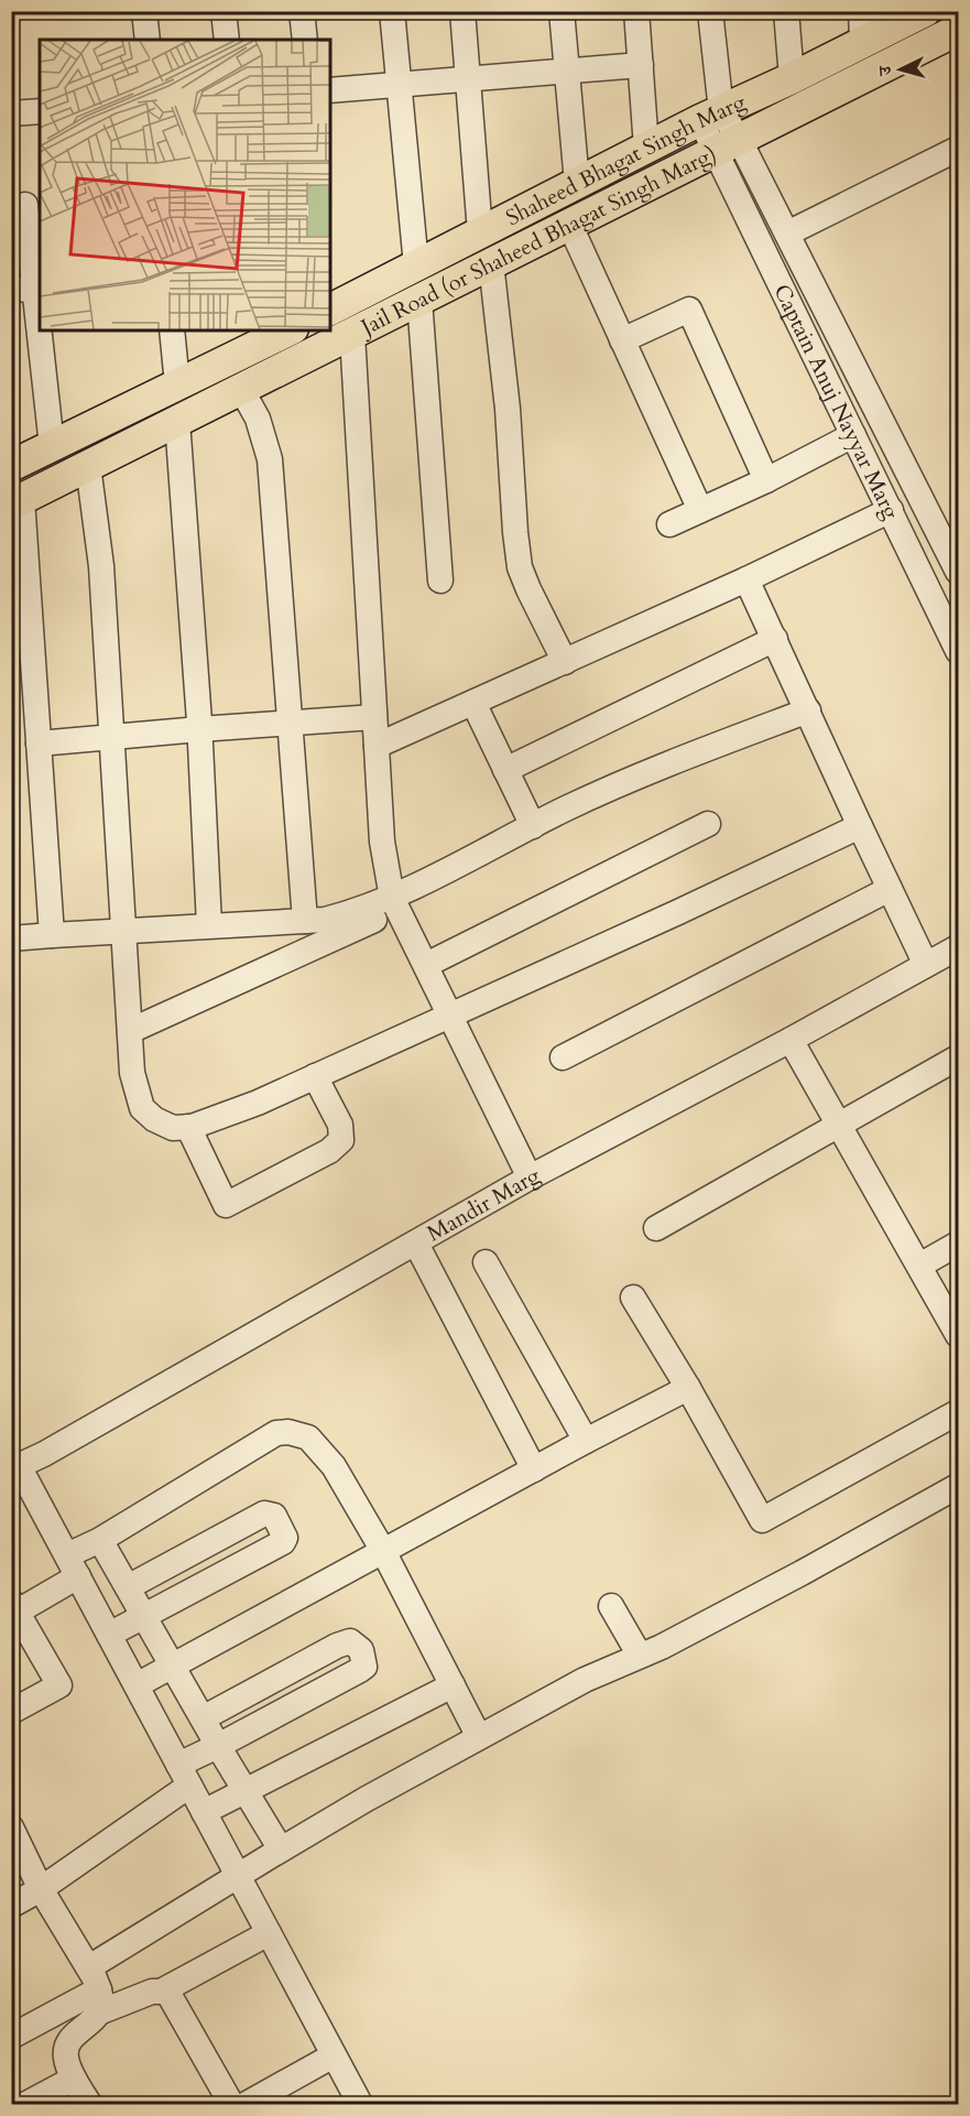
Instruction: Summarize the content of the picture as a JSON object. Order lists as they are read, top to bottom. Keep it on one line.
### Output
{"streets":{"main road":["Shaheed Bhagat Singh Marg","Jail Road (or Shaheed Bhagat Singh Marg)"],"street":["Captain Anuj Nayyar Marg","Mandir Marg"]},"crossings":[["Shaheed Bhagat Singh Marg","Captain Anuj Nayyar Marg"],["Jail Road (or Shaheed Bhagat Singh Marg)","Captain Anuj Nayyar Marg"]],"north":"left"}
